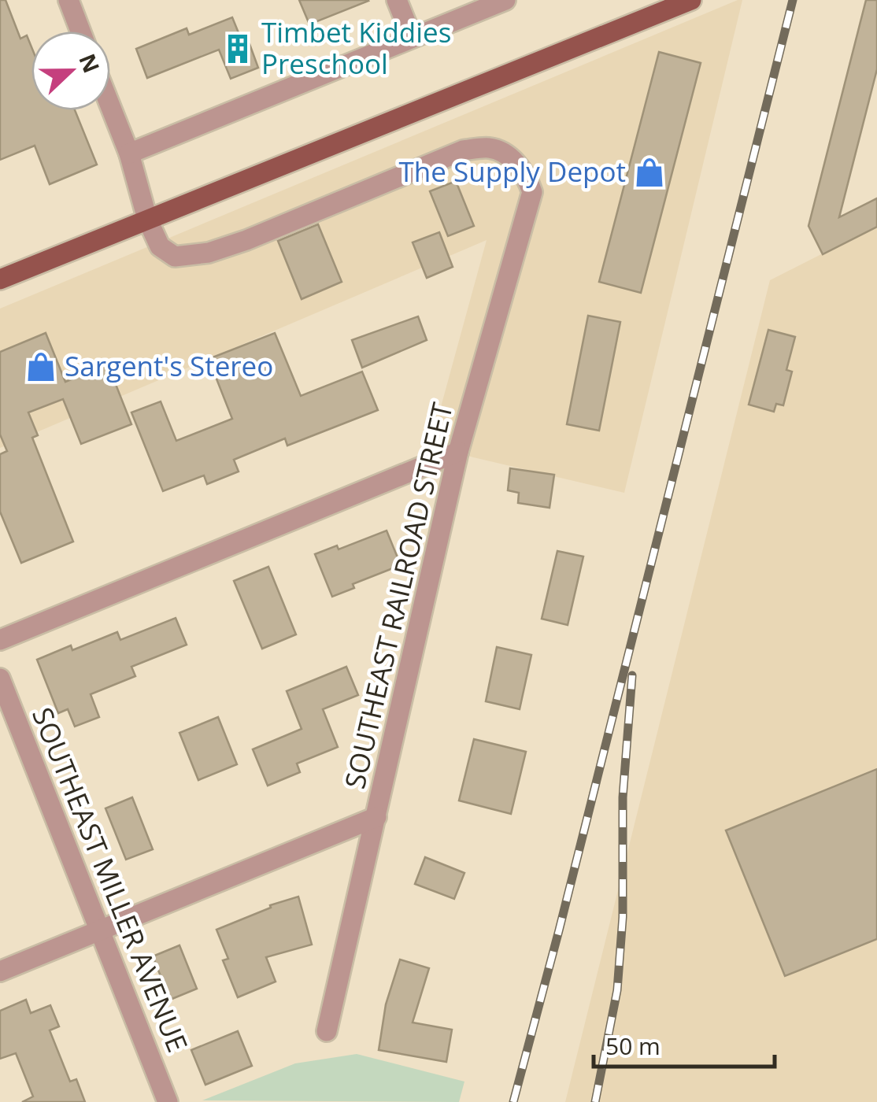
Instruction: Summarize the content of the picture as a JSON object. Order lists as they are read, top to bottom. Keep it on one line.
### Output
{"streets":{"street":["SOUTHEAST RAILROAD STREET","SOUTHEAST MILLER AVENUE"]},"places":{"building":["Timbet Kiddies Preschool"],"shop":["The Supply Depot","Sargent's Stereo"]},"scale_bar":"50 m","north":"right"}
